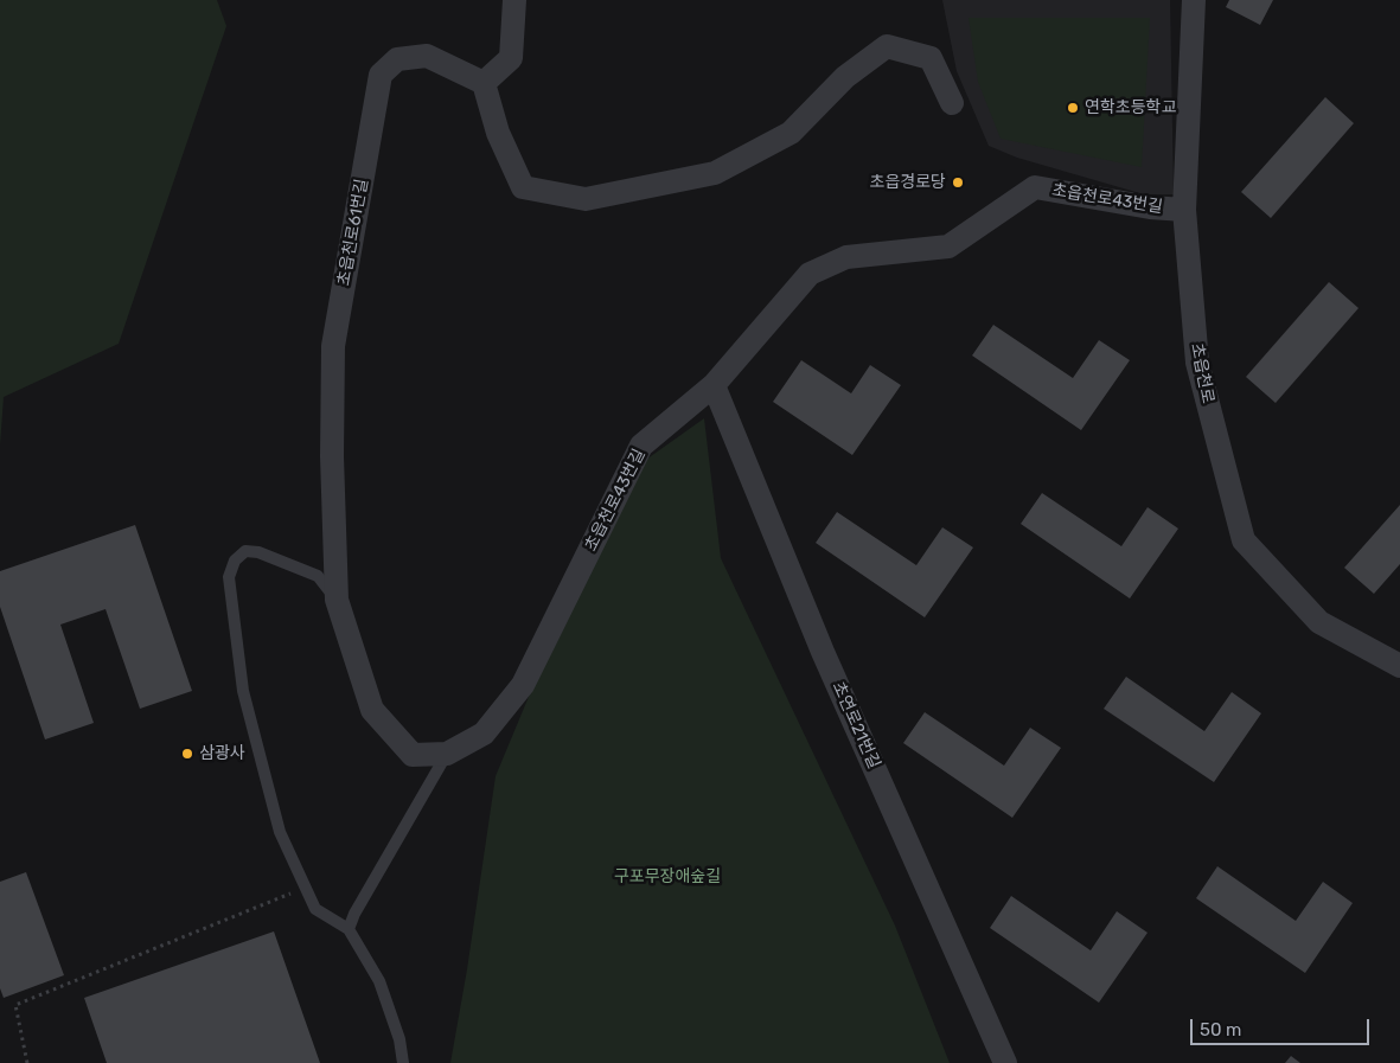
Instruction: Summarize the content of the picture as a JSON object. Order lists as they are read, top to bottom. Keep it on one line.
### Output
{"streets":{"street":["초읍천로43번길","초읍천로61번길","초읍천로","초연로21번길"]},"crossings":[["초읍천로43번길","초읍천로61번길"],["초읍천로43번길","초읍천로"],["초읍천로43번길","초연로21번길"]],"parks":["구포무장애숲길"],"places":["연학초등학교","초읍경로당","삼광사"],"scale_bar":"50 m"}
